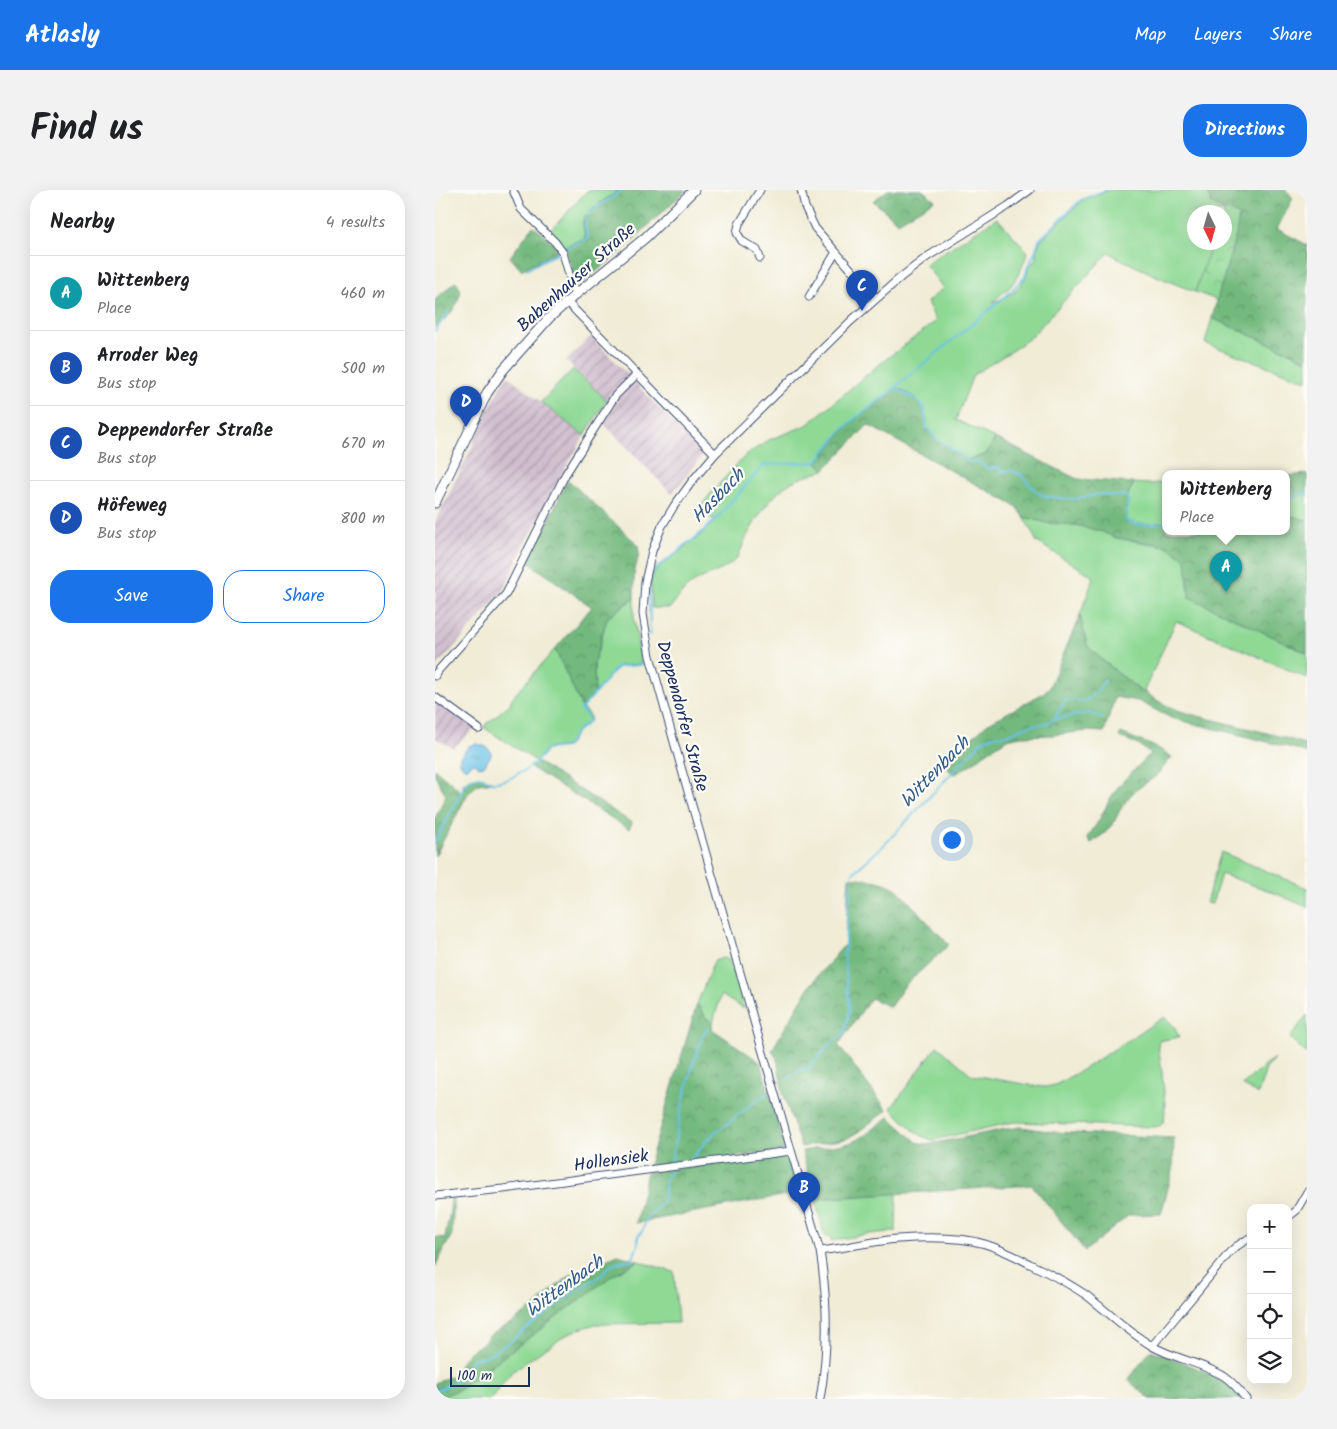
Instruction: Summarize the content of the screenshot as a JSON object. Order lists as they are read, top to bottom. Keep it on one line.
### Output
{"streets":{"main road":["Babenhauser Straße"],"street":["Deppendorfer Straße","Hollensiek"]},"crossings":[["Deppendorfer Straße","Hollensiek"]],"water":["Hasbach","Wittenbach"],"scale_bar":"100 m","north":"bottom","page":{"header":"Atlasly","nav":["Map","Layers","Share"],"title":"Find us","buttons":["Directions",["Save","Share"]],"heading":["Nearby","4 results"],"list":[{"mark":"A","name":"Wittenberg","note":"Place","value":"460 m"},{"mark":"B","name":"Arroder Weg","note":"Bus stop","value":"500 m"},{"mark":"C","name":"Deppendorfer Straße","note":"Bus stop","value":"670 m"},{"mark":"D","name":"Höfeweg","note":"Bus stop","value":"800 m"}],"pins":["C","D","A","B"],"popup":["Wittenberg","Place"],"map_buttons":["+","−"],"scale":"100 m"}}
